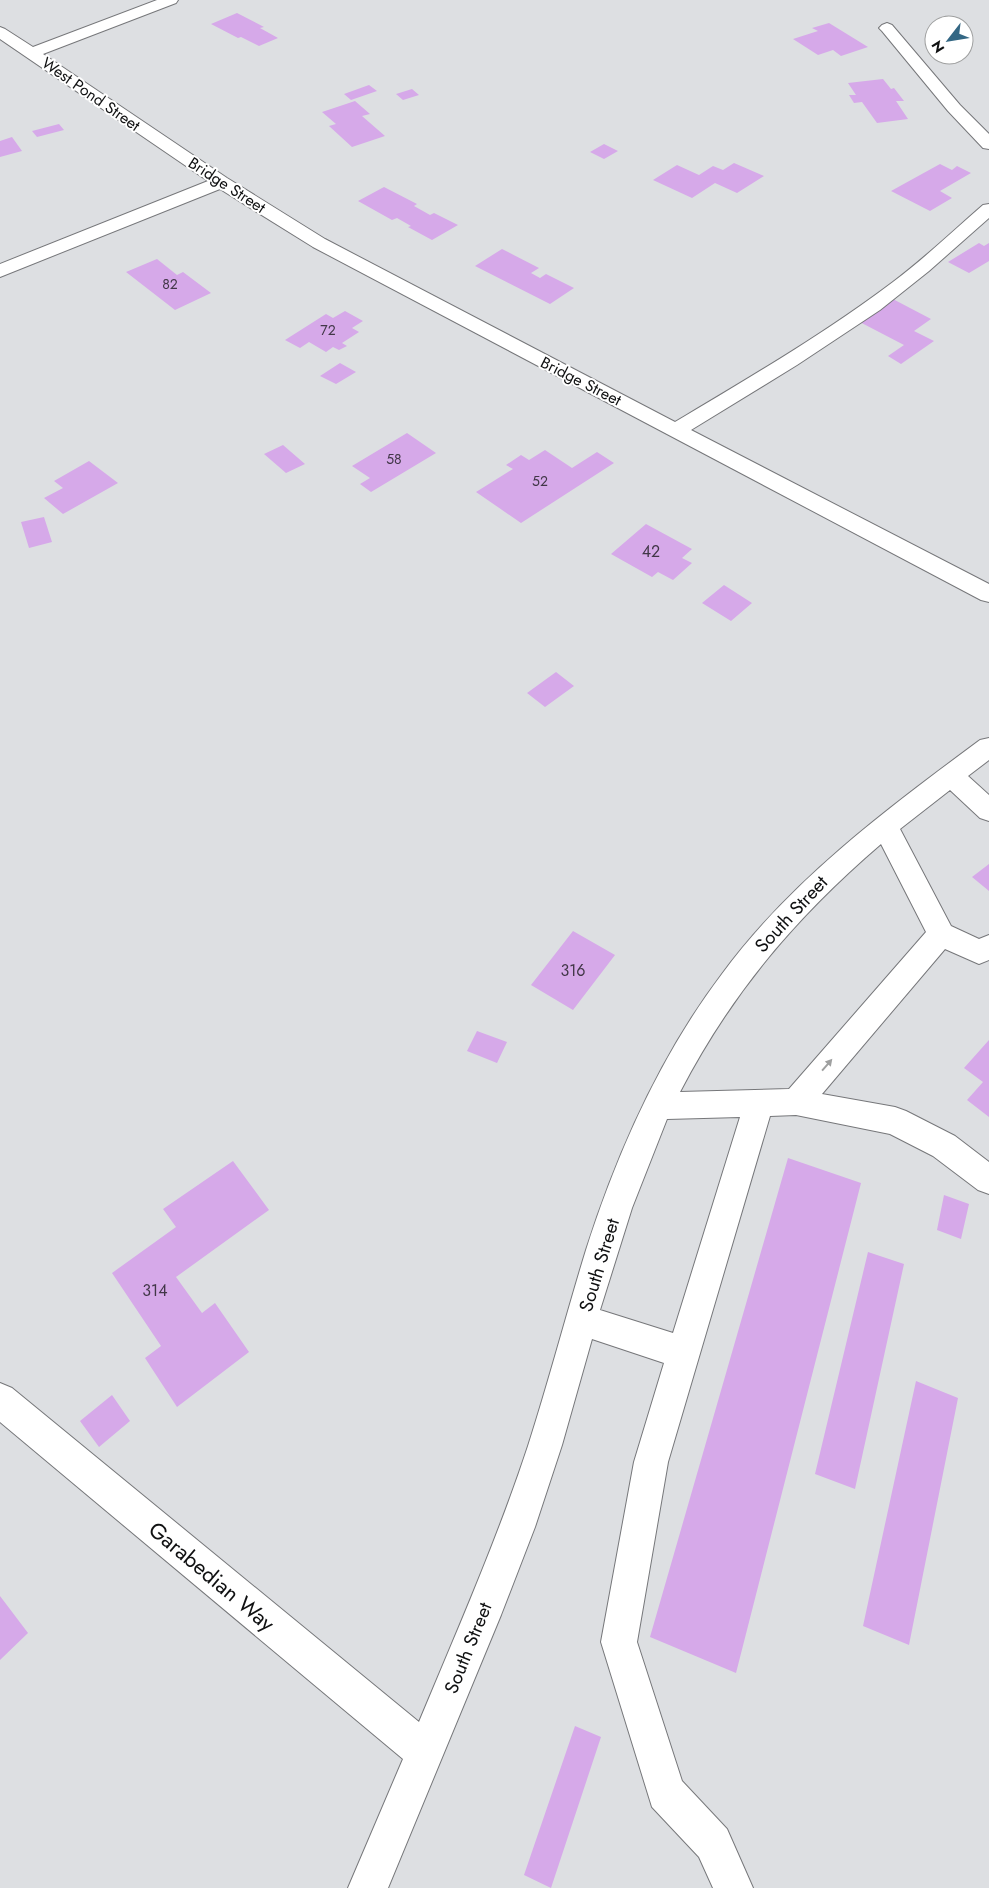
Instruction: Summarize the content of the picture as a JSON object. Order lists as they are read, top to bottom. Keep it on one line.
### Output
{"streets":{"street":["West Pond Street","Bridge Street","South Street","Garabedian Way"]},"crossings":[["West Pond Street","Bridge Street"],["South Street","Garabedian Way"]],"house_numbers":["82","72","58","52","42","316","314"],"north":"bottom left"}
